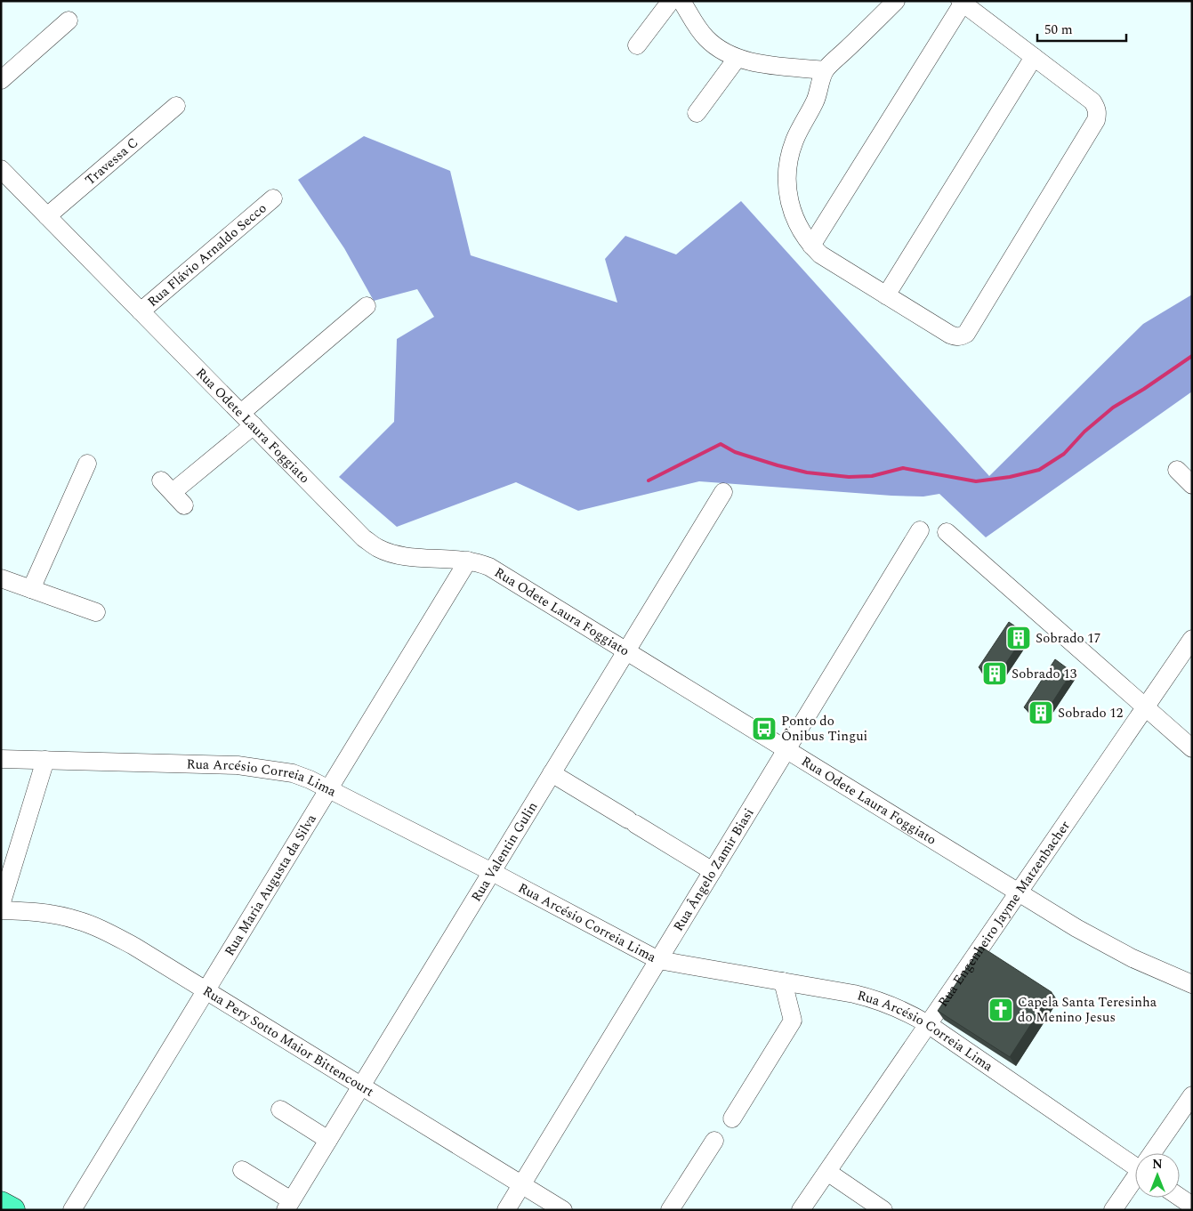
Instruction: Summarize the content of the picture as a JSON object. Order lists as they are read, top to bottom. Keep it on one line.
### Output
{"streets":{"street":["Travessa C","Rua Flávio Arnaldo Secco","Rua Odete Laura Foggiato","Rua Arcésio Correia Lima","Rua Valentin Gulin","Rua Ângelo Zamir Biasi","Rua Maria Augusta da Silva","Rua Engenheiro Jayme Matzenbacher","Rua Pery Sotto Maior Bittencourt"]},"crossings":[["Travessa C","Rua Odete Laura Foggiato"],["Rua Flávio Arnaldo Secco","Rua Odete Laura Foggiato"],["Rua Odete Laura Foggiato","Rua Valentin Gulin"],["Rua Odete Laura Foggiato","Rua Ângelo Zamir Biasi"],["Rua Odete Laura Foggiato","Rua Maria Augusta da Silva"],["Rua Odete Laura Foggiato","Rua Engenheiro Jayme Matzenbacher"],["Rua Arcésio Correia Lima","Rua Valentin Gulin"],["Rua Arcésio Correia Lima","Rua Ângelo Zamir Biasi"],["Rua Arcésio Correia Lima","Rua Maria Augusta da Silva"],["Rua Arcésio Correia Lima","Rua Engenheiro Jayme Matzenbacher"],["Rua Valentin Gulin","Rua Pery Sotto Maior Bittencourt"],["Rua Ângelo Zamir Biasi","Rua Pery Sotto Maior Bittencourt"],["Rua Maria Augusta da Silva","Rua Pery Sotto Maior Bittencourt"]],"places":{"building":["Sobrado 17","Sobrado 13","Sobrado 12"],"bus stop":["Ponto do Ônibus Tingui"],"church":["Capela Santa Teresinha do Menino Jesus"]},"scale_bar":"50 m","north":"top"}
